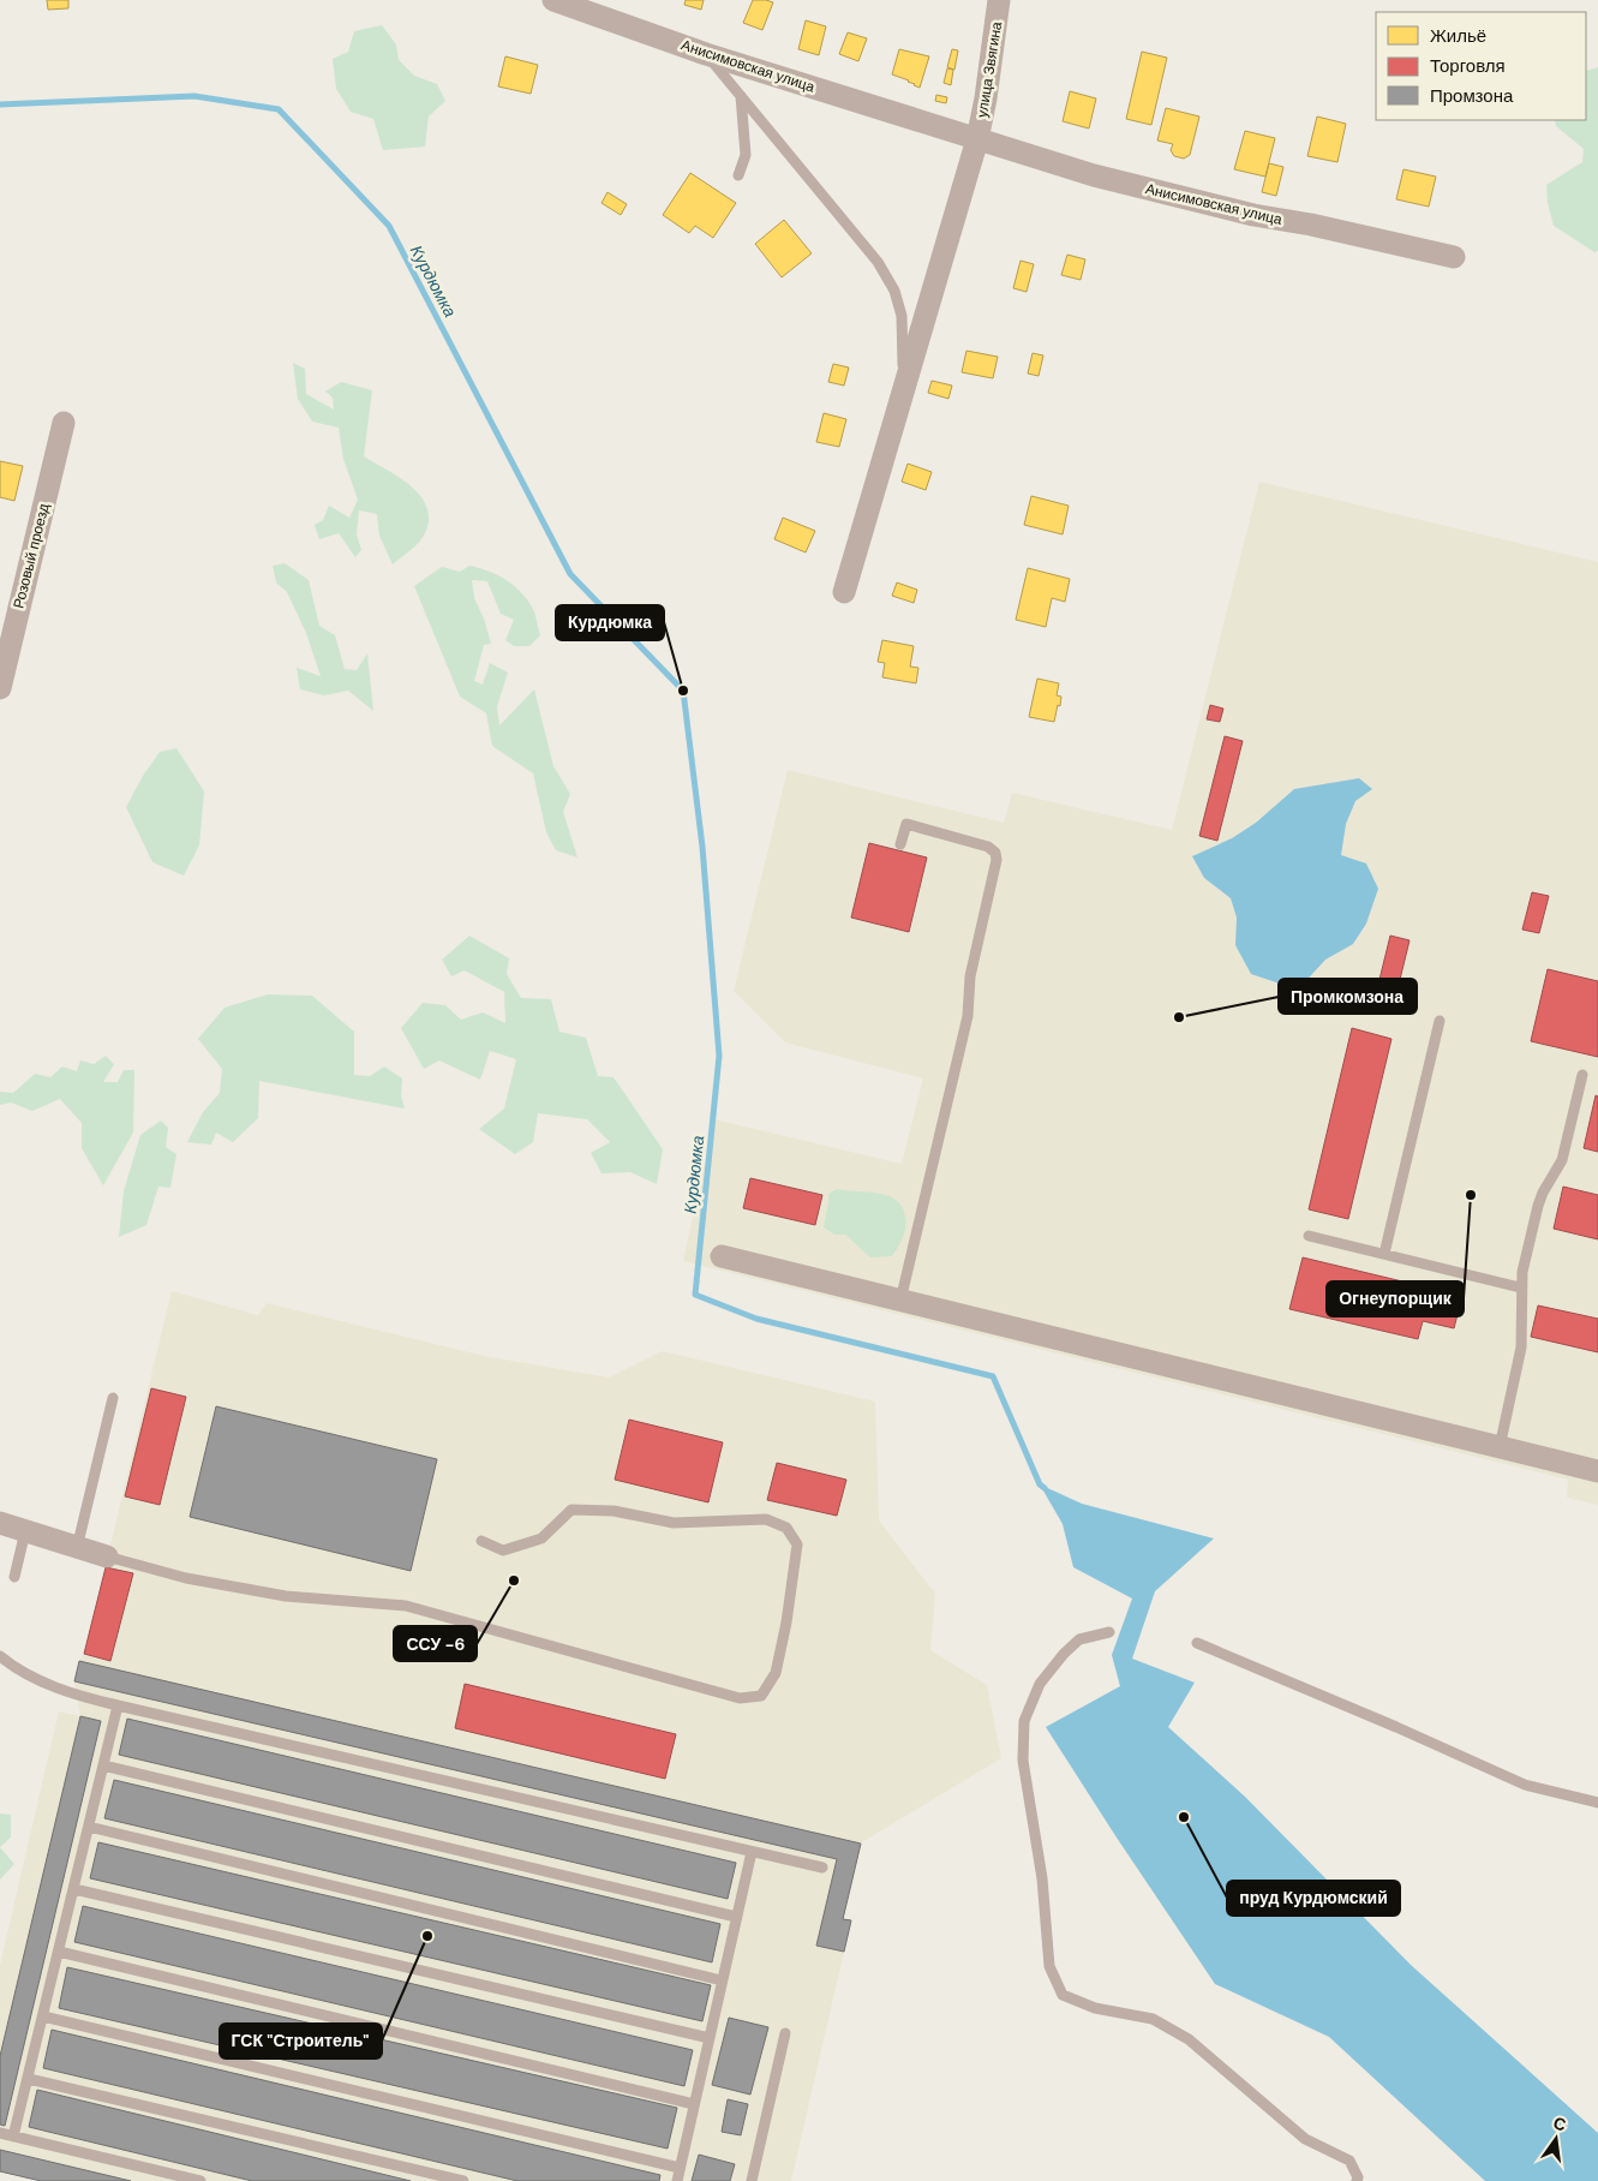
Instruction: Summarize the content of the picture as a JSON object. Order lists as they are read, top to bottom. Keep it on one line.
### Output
{"streets":{"street":["Анисимовская улица","улица Звягина","Розовый проезд"]},"crossings":[["Анисимовская улица","улица Звягина"]],"water":["Курдюмка"],"places":["Курдюмка","Промкомзона","Огнеупорщик","ССУ -6","пруд Курдюмский","ГСК \"Строитель\""],"legend":["Жильё","Торговля","Промзона"],"north":"top"}
